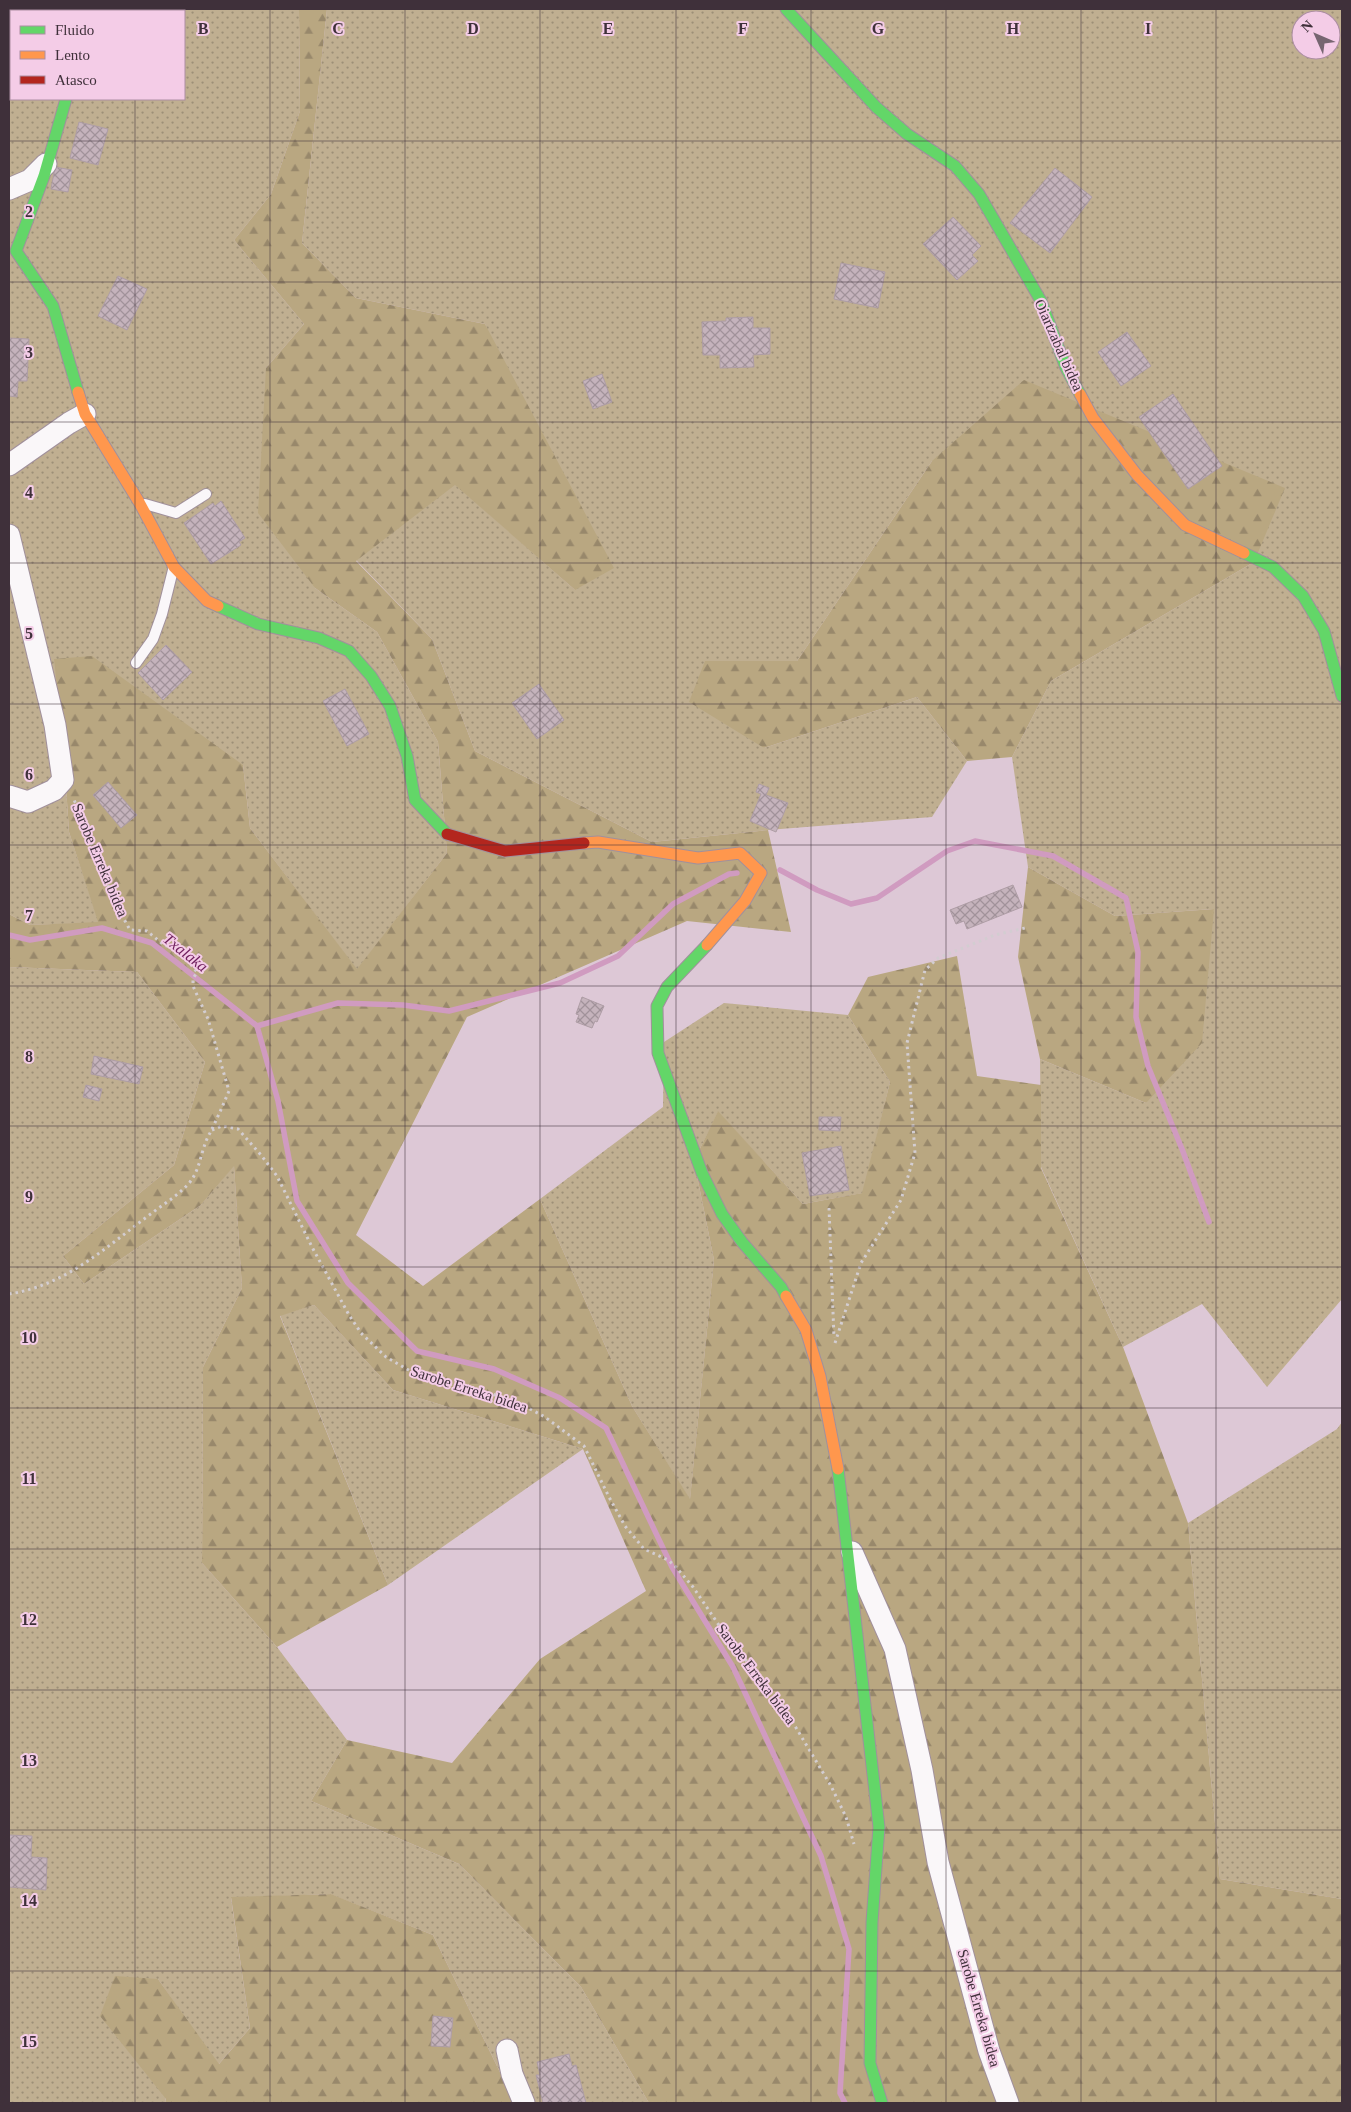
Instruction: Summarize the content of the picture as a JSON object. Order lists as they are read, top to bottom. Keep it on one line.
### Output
{"streets":{"street":["Oiartzabal bidea","Sarobe Erreka bidea"]},"water":["Txalaka"],"legend":["Fluido","Lento","Atasco"],"north":"top left","grid":{"columns":["B","C","D","E","F","G","H","I"],"rows":["2","3","4","5","6","7","8","9","10","11","12","13","14","15"]}}
